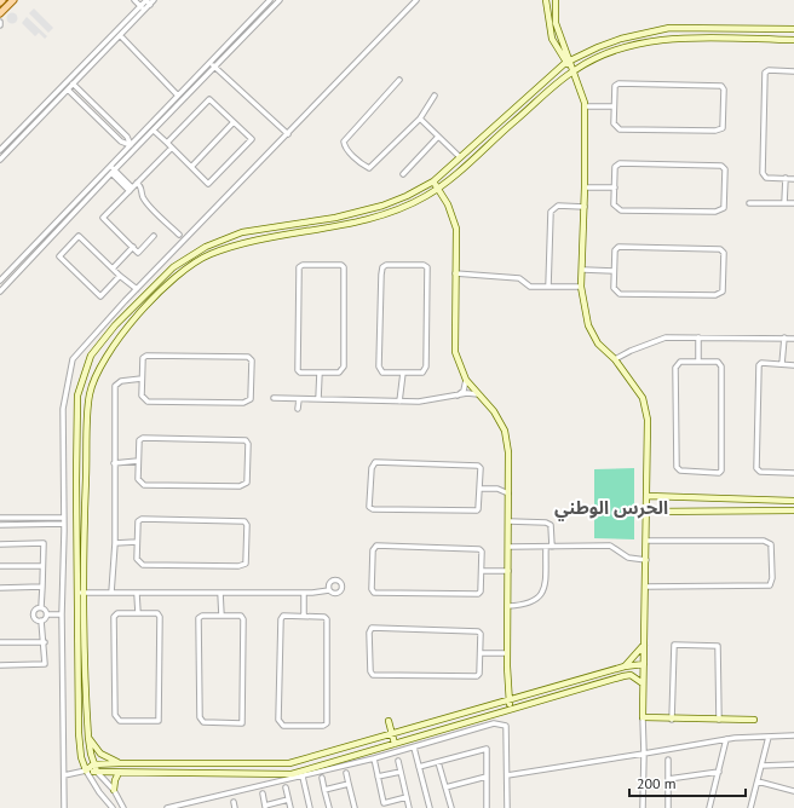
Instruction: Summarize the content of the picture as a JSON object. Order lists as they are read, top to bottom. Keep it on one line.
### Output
{"districts":["الحرس الوطني"],"scale_bar":"200 m"}
